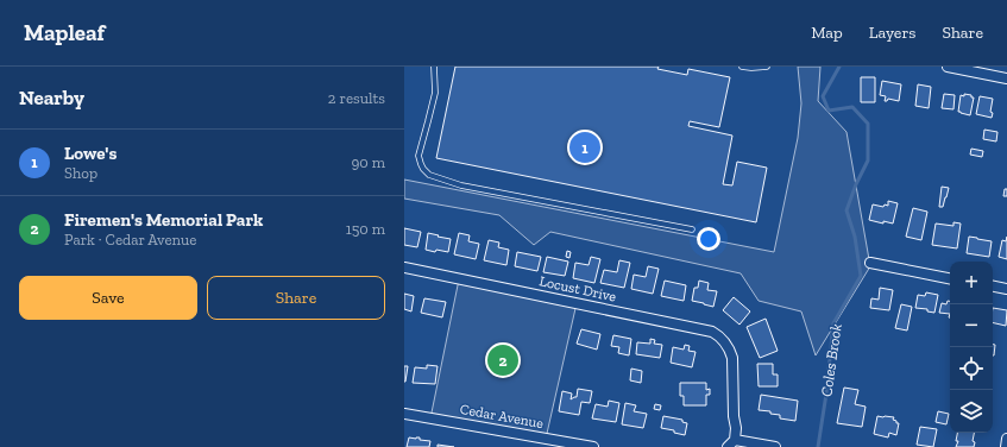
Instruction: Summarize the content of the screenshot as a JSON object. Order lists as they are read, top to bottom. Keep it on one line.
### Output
{"streets":{"street":["Locust Drive","Cedar Avenue"]},"water":["Coles Brook"],"page":{"header":"Mapleaf","nav":["Map","Layers","Share"],"heading":["Nearby","2 results"],"list":[{"mark":"1","name":"Lowe's","note":"Shop","value":"90 m"},{"mark":"2","name":"Firemen's Memorial Park","note":"Park · Cedar Avenue","value":"150 m"}],"pins":["1","2"],"buttons":["Save","Share"],"map_buttons":["+","−"]}}
